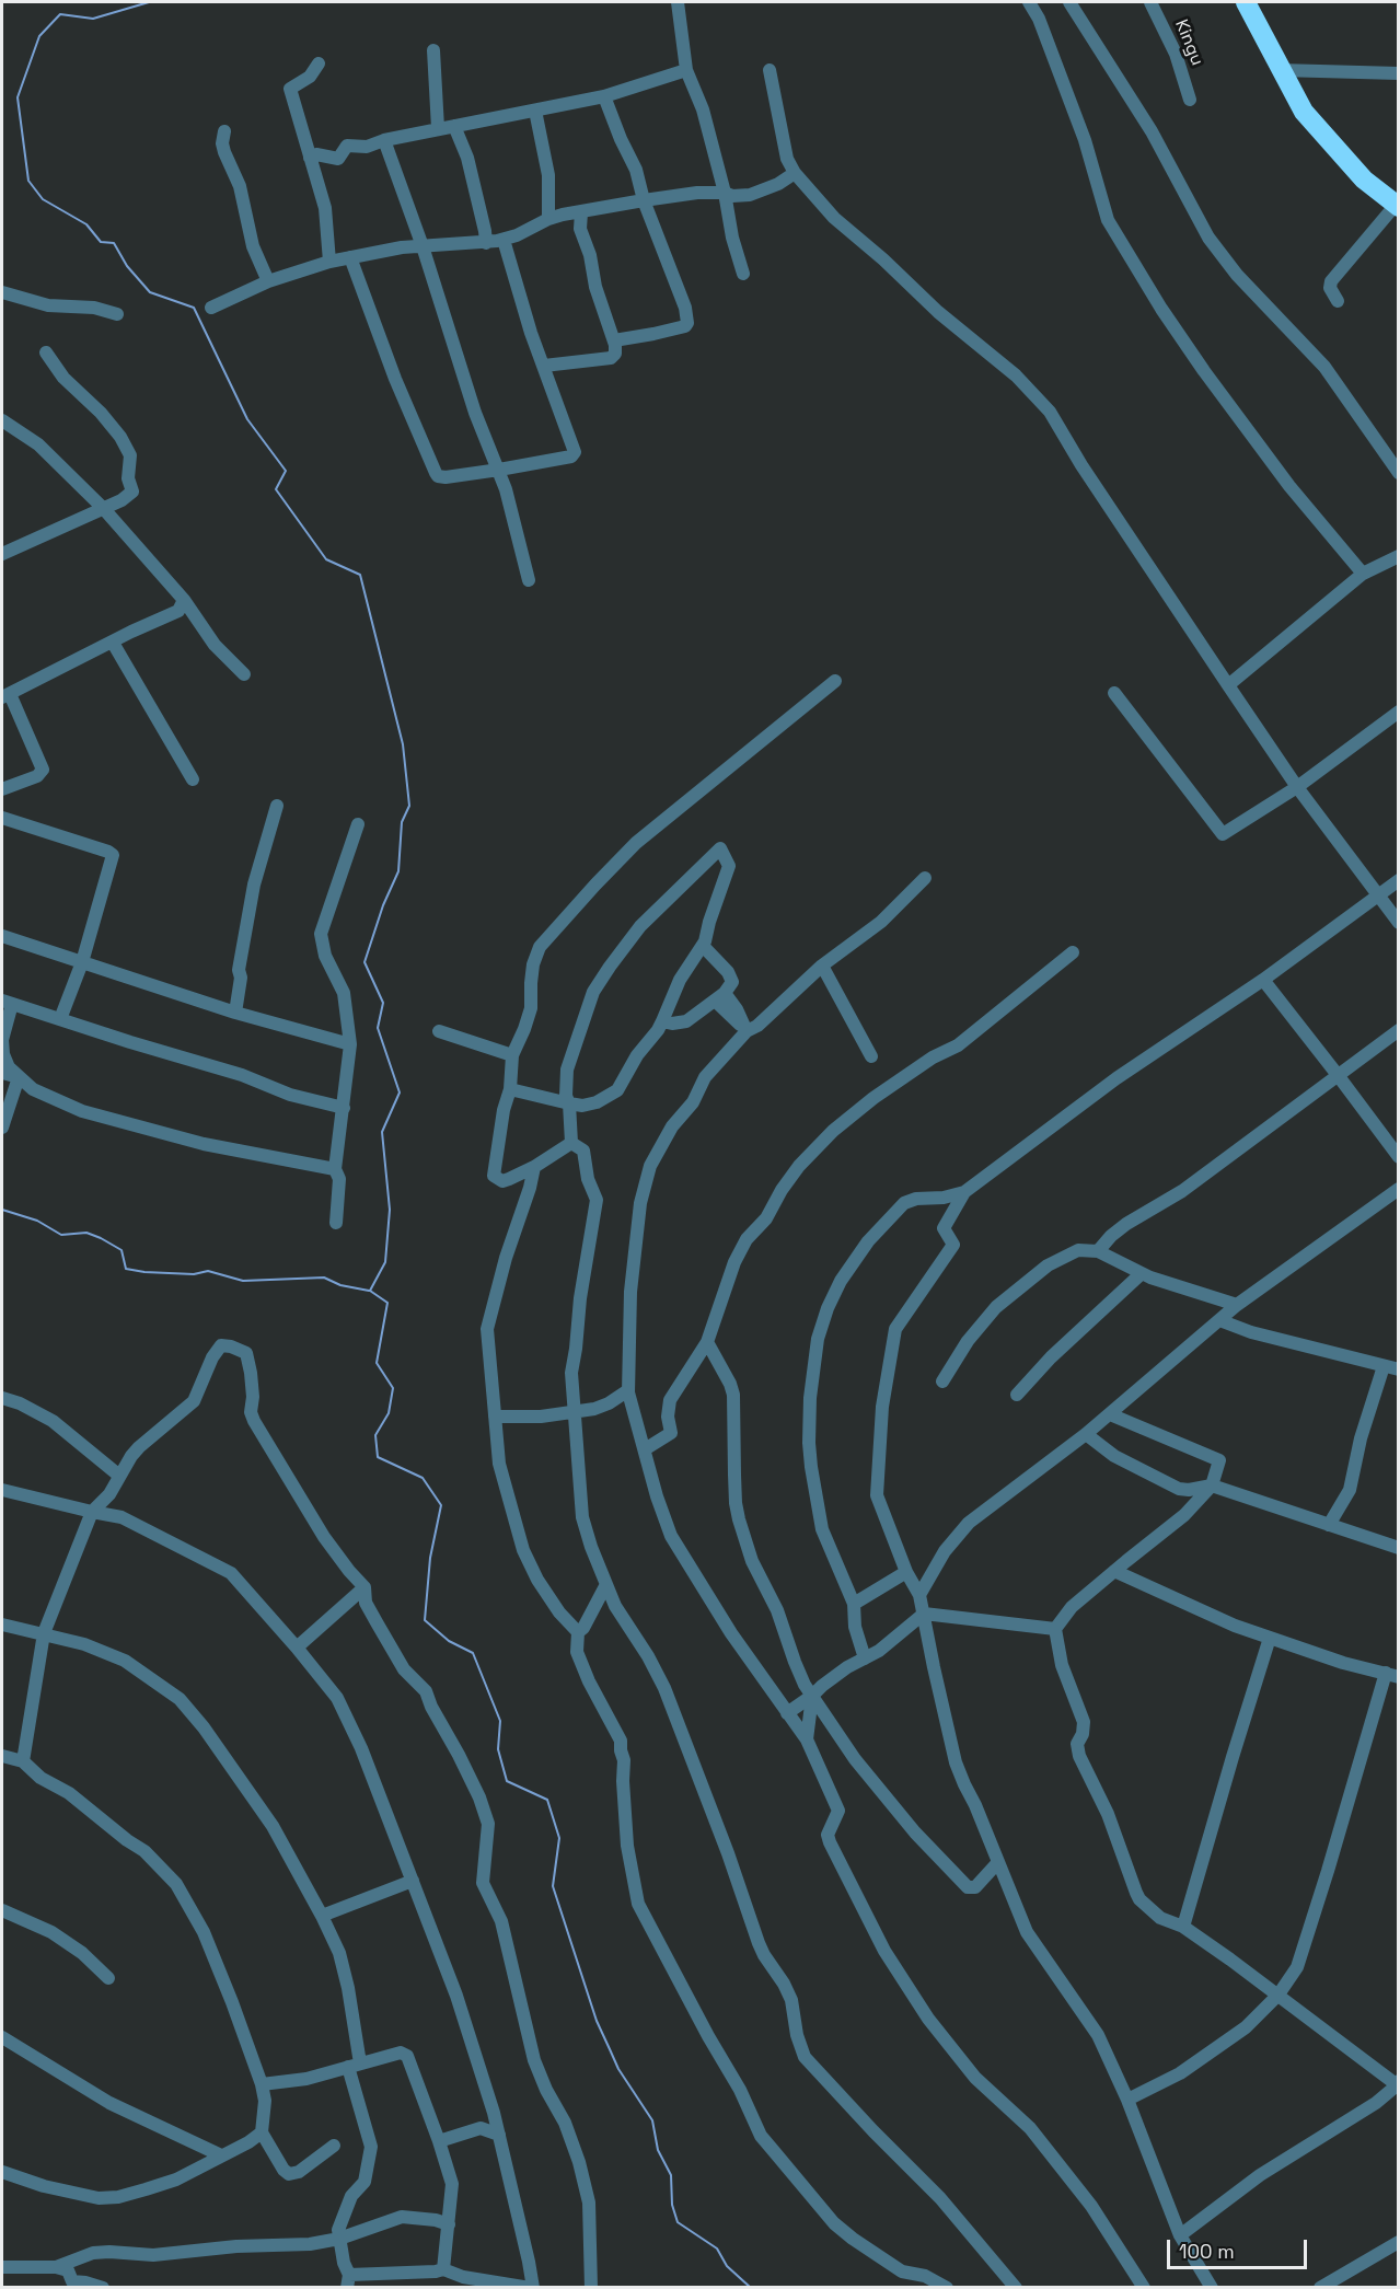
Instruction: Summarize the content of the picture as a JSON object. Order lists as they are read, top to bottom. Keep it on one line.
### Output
{"streets":{"street":["Kingu"]},"scale_bar":"100 m"}
